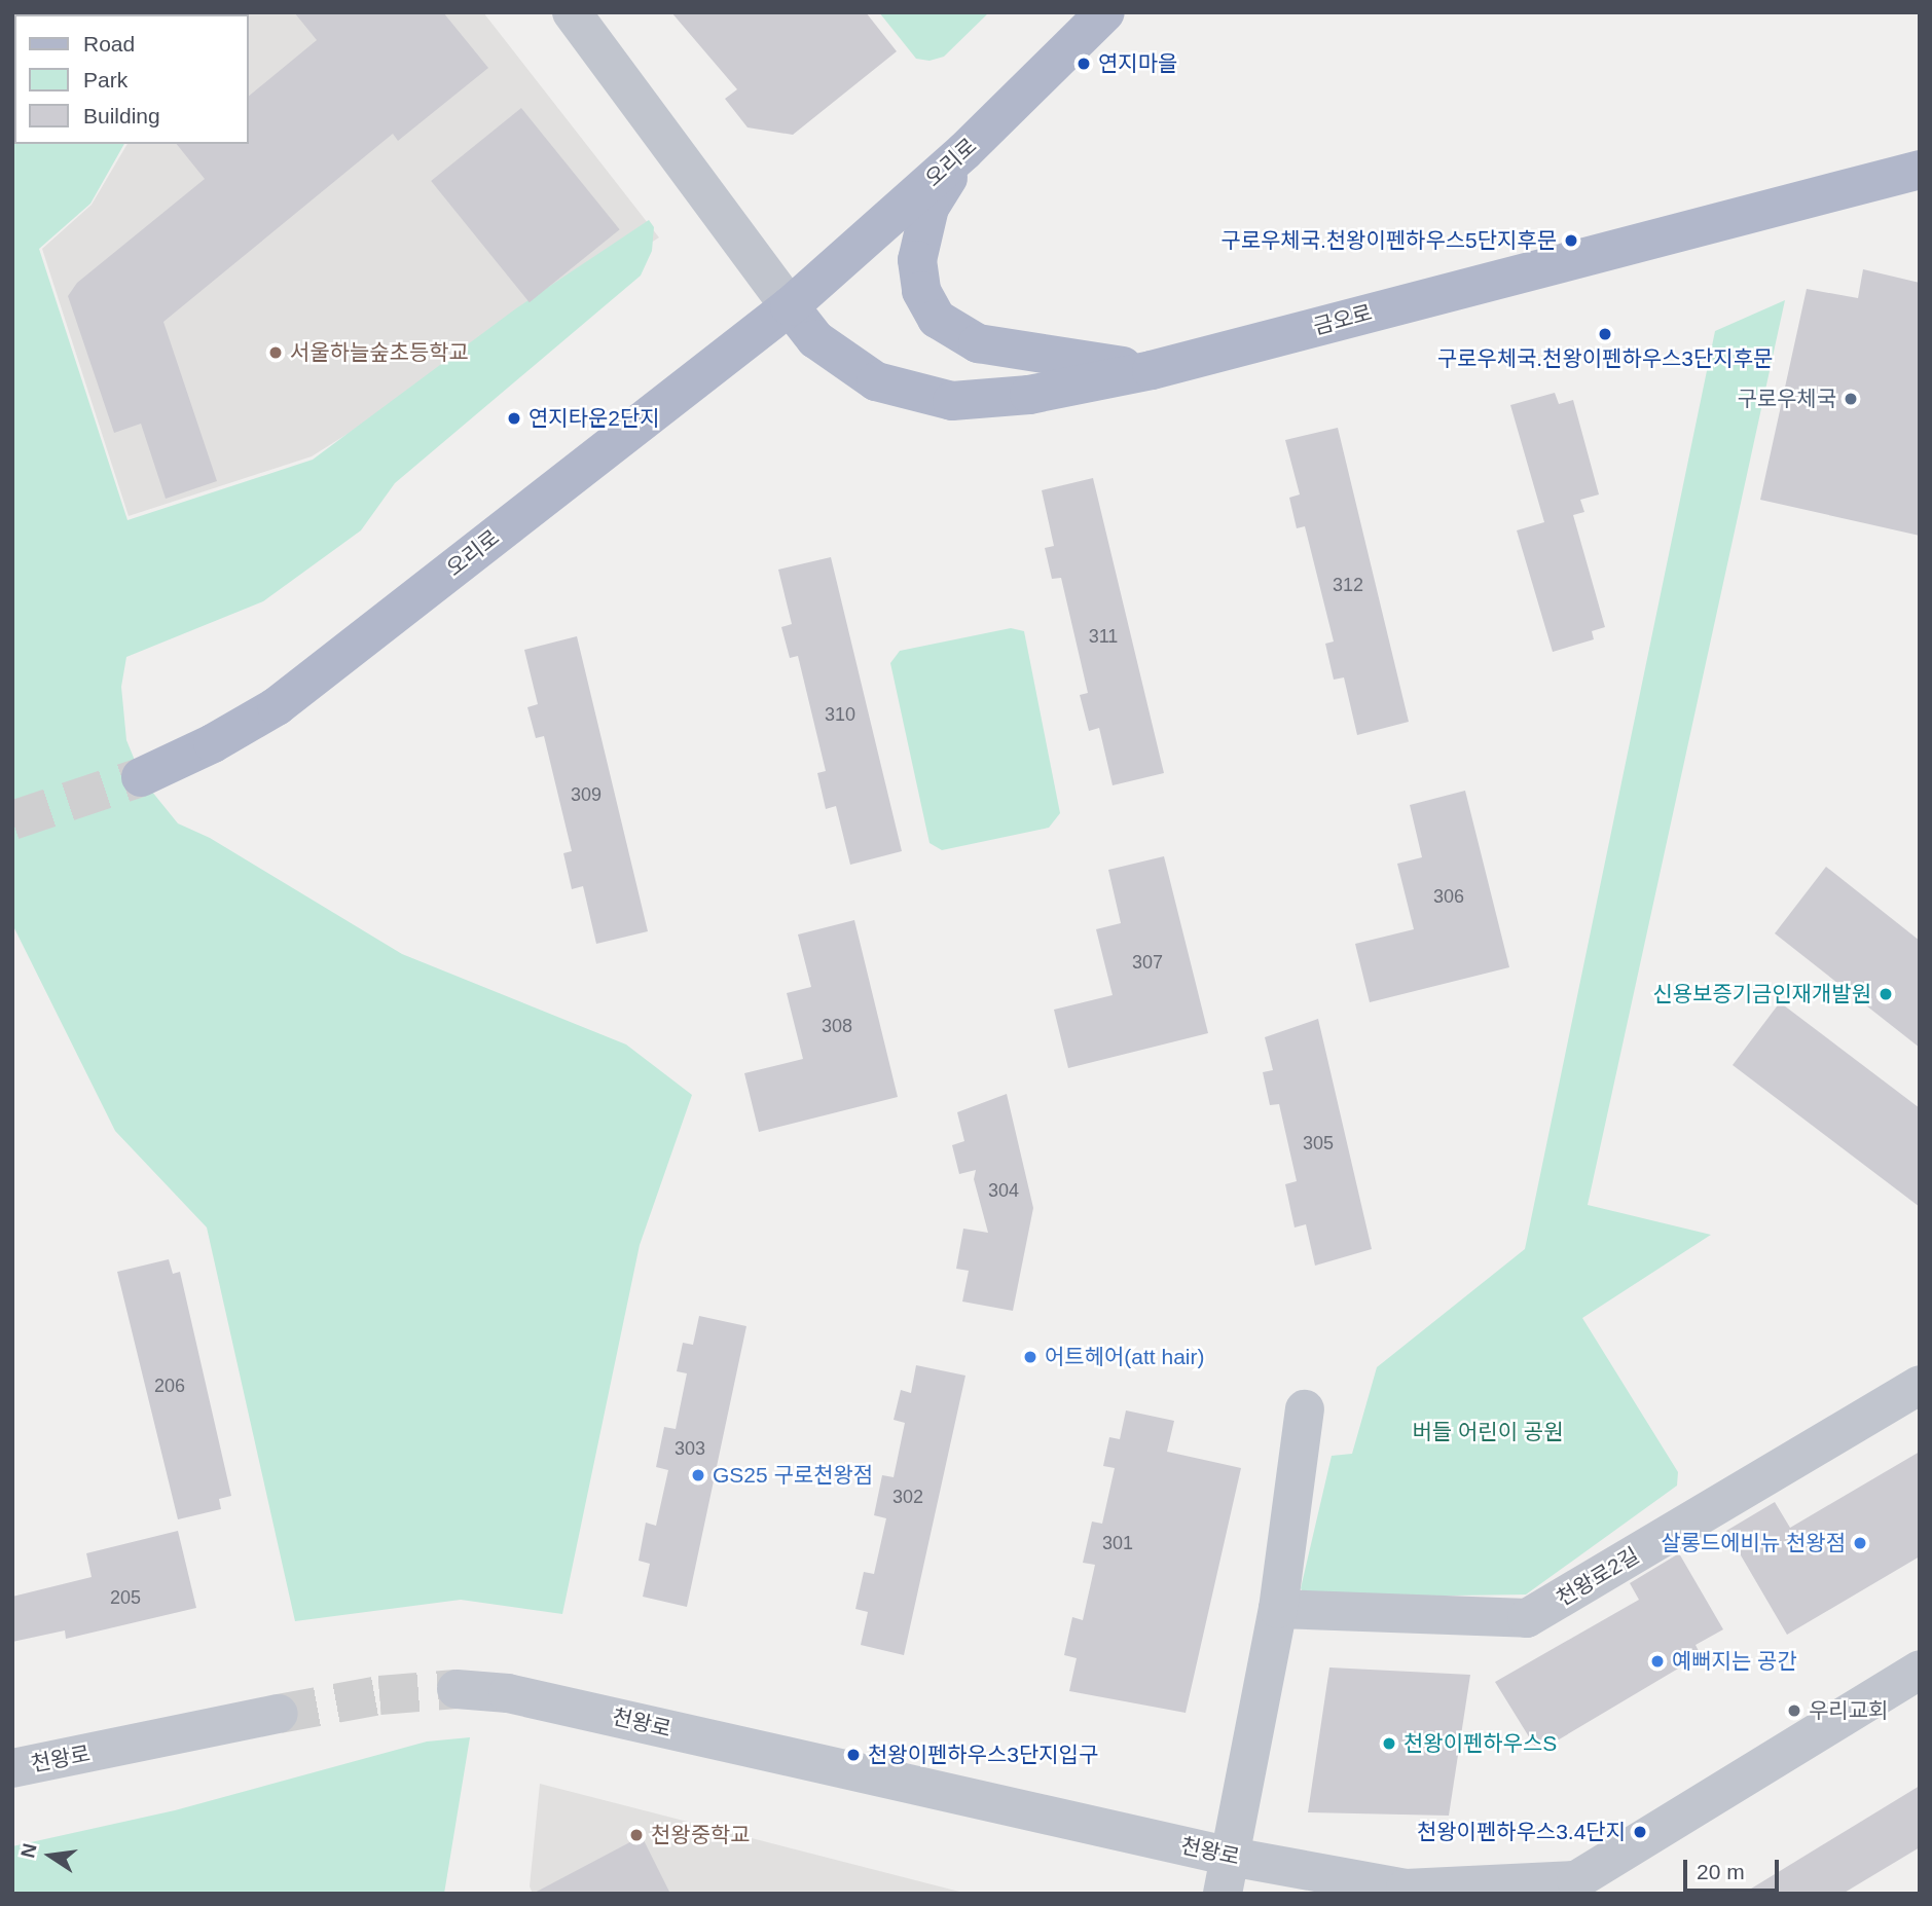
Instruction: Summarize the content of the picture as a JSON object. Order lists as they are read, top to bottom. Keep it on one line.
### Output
{"streets":{"main road":["오리로","금오로"],"street":["천왕로2길","천왕로"]},"crossings":[["오리로","금오로"]],"parks":["버들 어린이 공원"],"places":["연지마을","구로우체국.천왕이펜하우스5단지후문","구로우체국.천왕이펜하우스3단지후문","서울하늘숲초등학교","구로우체국","연지타운2단지","신용보증기금인재개발원","어트헤어(att hair)","GS25 구로천왕점","살롱드에비뉴 천왕점","예뻐지는 공간","우리교회","천왕이펜하우스S","천왕이펜하우스3단지입구","천왕이펜하우스3.4단지","천왕중학교"],"house_numbers":["312","311","310","309","306","307","308","305","304","206","303","302","301","205"],"legend":["Road","Park","Building"],"scale_bar":"20 m","north":"left"}
